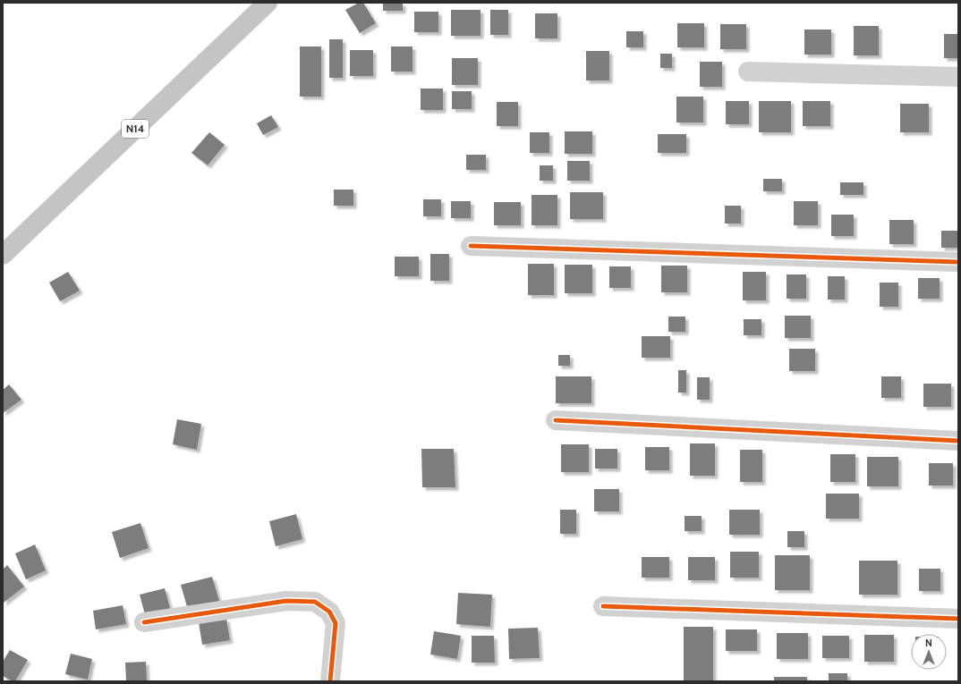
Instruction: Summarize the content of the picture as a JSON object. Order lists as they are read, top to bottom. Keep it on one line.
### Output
{"streets":{"main road":["N14"]},"north":"top"}
